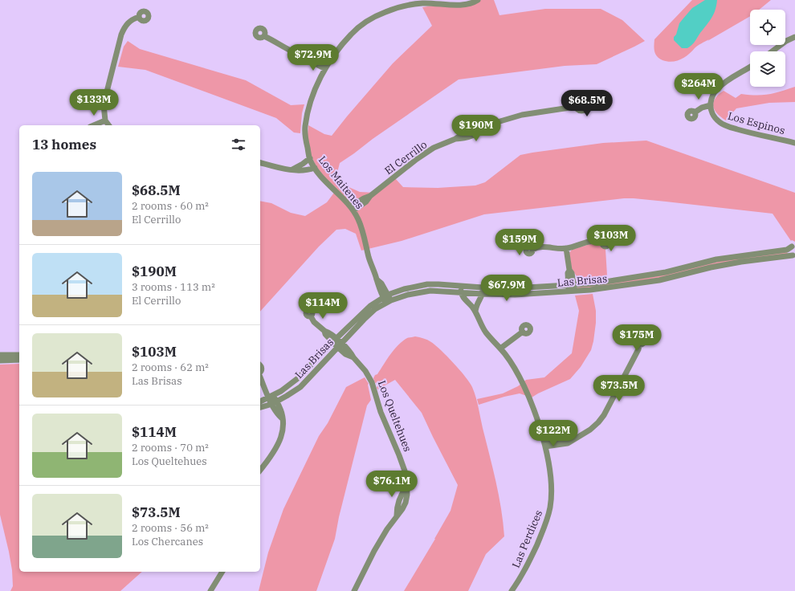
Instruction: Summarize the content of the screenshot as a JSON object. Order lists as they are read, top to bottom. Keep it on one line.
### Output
{"streets":{"street":["Los Espinos","El Cerrillo","Los Maitenes","Las Brisas","Los Queltehues","Las Perdices"]},"crossings":[["El Cerrillo","Los Maitenes"],["Los Maitenes","Las Brisas"],["Las Brisas","Los Queltehues"],["Las Brisas","Las Perdices"]],"page":{"price":["$72.9M","$264M","$133M","$68.5M","$190M","$103M","$159M","$67.9M","$114M","$175M","$73.5M","$122M","$76.1M"],"heading":"13 homes","list":[{"name":"$68.5M","note":"2 rooms · 60 m² · El Cerrillo"},{"name":"$190M","note":"3 rooms · 113 m² · El Cerrillo"},{"name":"$103M","note":"2 rooms · 62 m² · Las Brisas"},{"name":"$114M","note":"2 rooms · 70 m² · Los Queltehues"},{"name":"$73.5M","note":"2 rooms · 56 m² · Los Chercanes"}]}}
